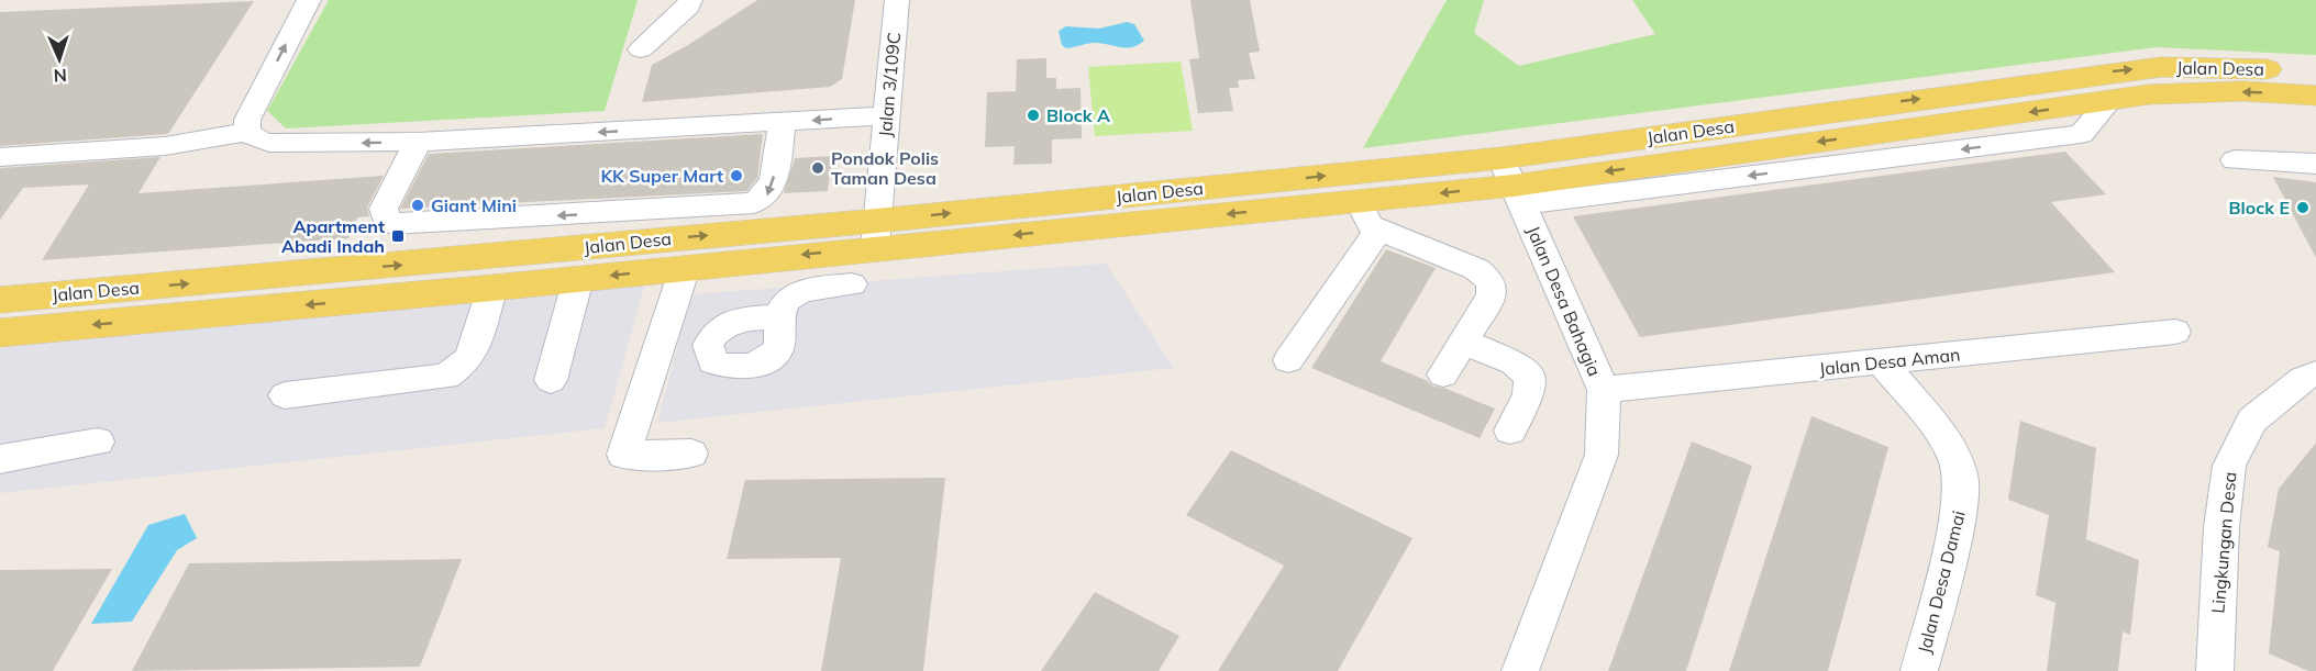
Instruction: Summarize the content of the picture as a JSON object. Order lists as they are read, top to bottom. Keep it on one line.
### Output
{"streets":{"main road":["Jalan Desa"],"street":["Jalan 3/109C","Jalan Desa Bahagia","Jalan Desa Aman","Lingkungan Desa","Jalan Desa Damai"]},"crossings":[["Jalan Desa","Jalan 3/109C"],["Jalan Desa","Jalan Desa Bahagia"],["Jalan Desa Bahagia","Jalan Desa Aman"],["Jalan Desa Aman","Jalan Desa Damai"]],"places":{"other":["Block A","Pondok Polis Taman Desa","KK Super Mart","Giant Mini","Block E"],"transit":["Apartment Abadi Indah"]},"north":"bottom"}
